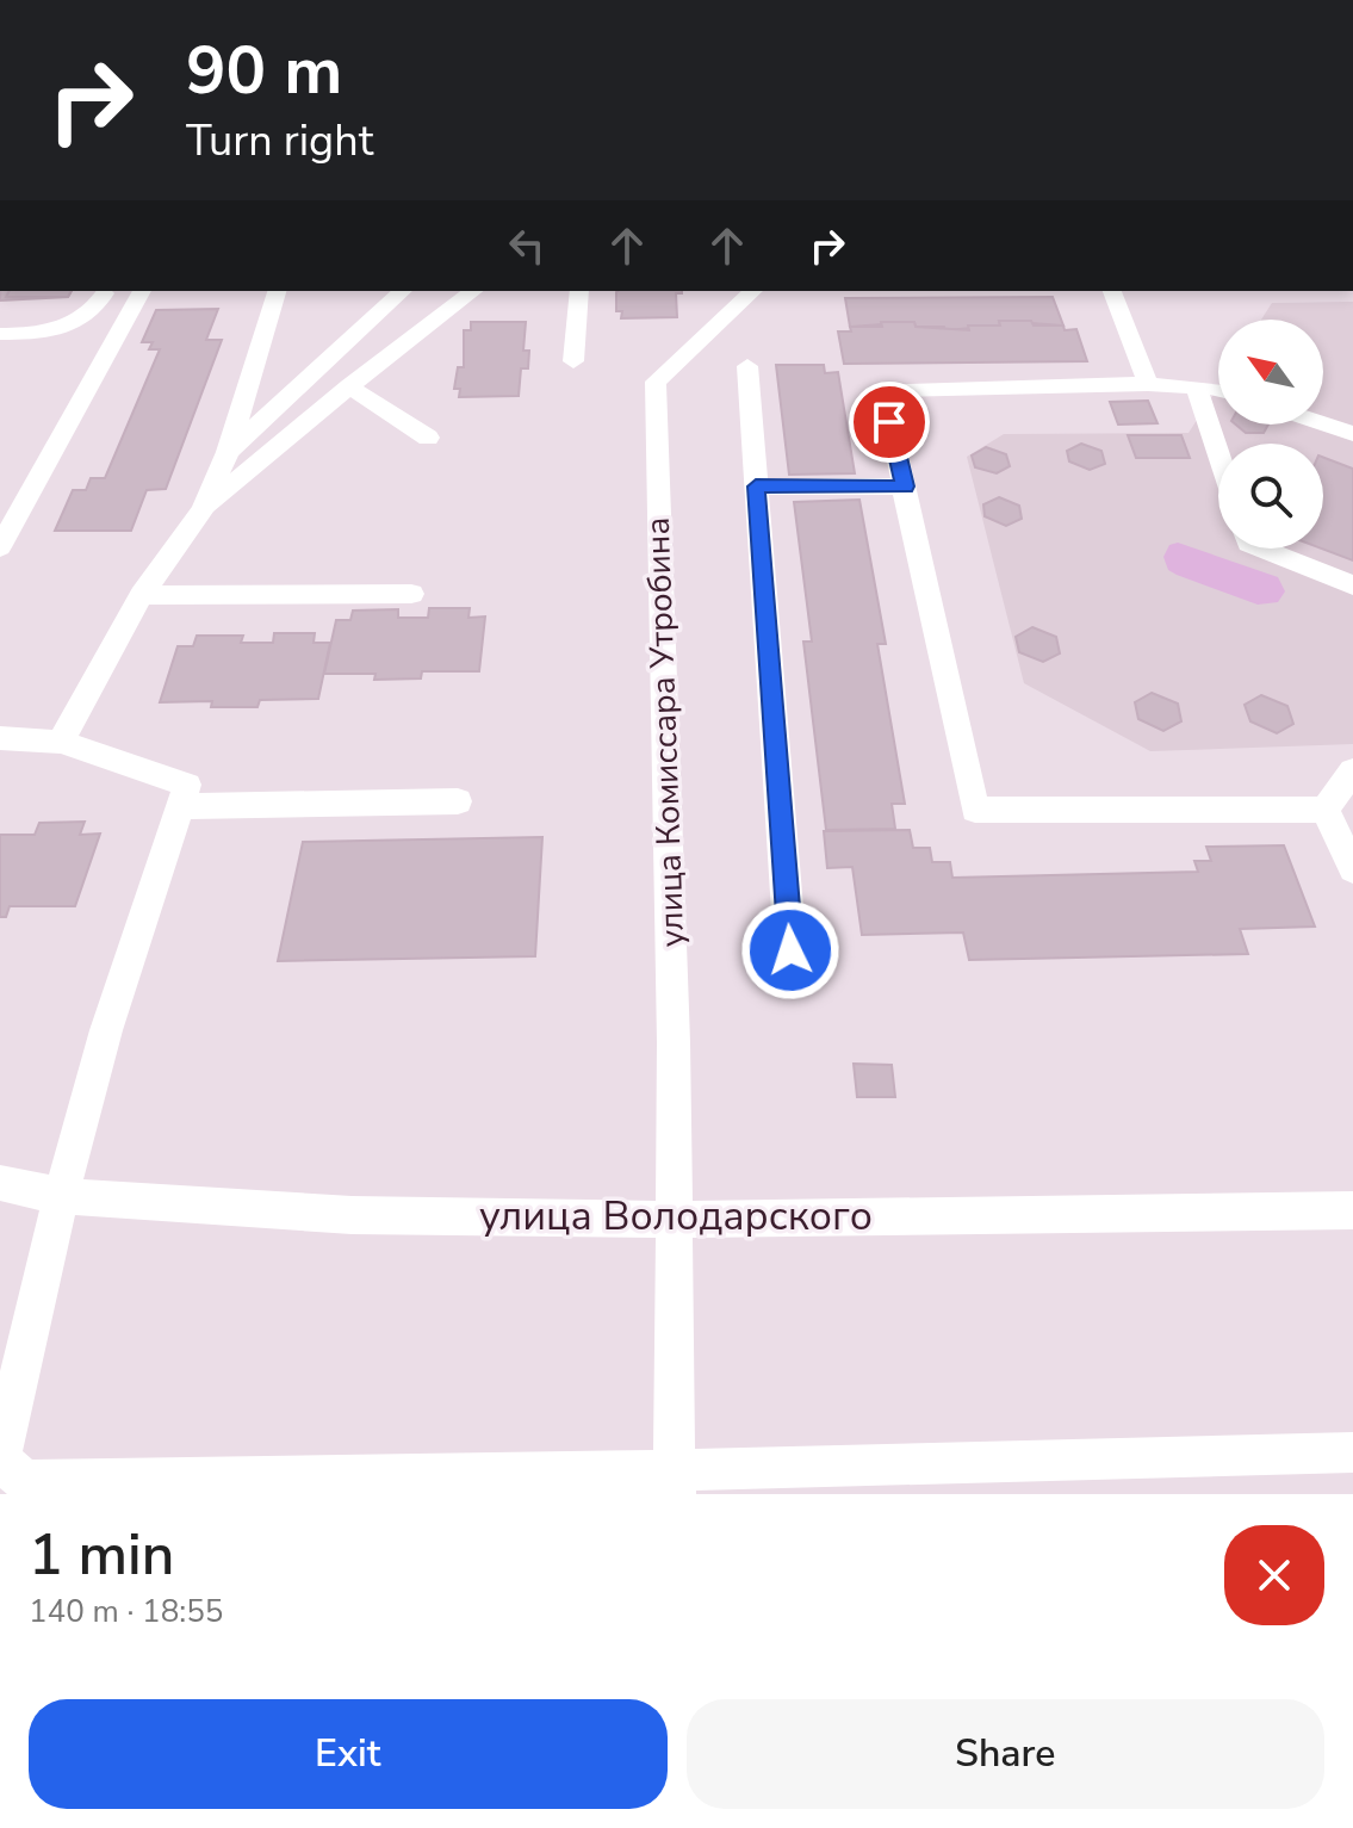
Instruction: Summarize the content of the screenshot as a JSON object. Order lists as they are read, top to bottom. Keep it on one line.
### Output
{"streets":{"street":["улица Комиссара Утробина","улица Володарского"]},"crossings":[["улица Комиссара Утробина","улица Володарского"]],"north":"top left","page":{"turn":["90 m","Turn right"],"heading":["1 min","140 m · 18:55"],"buttons":["Exit","Share"]}}
